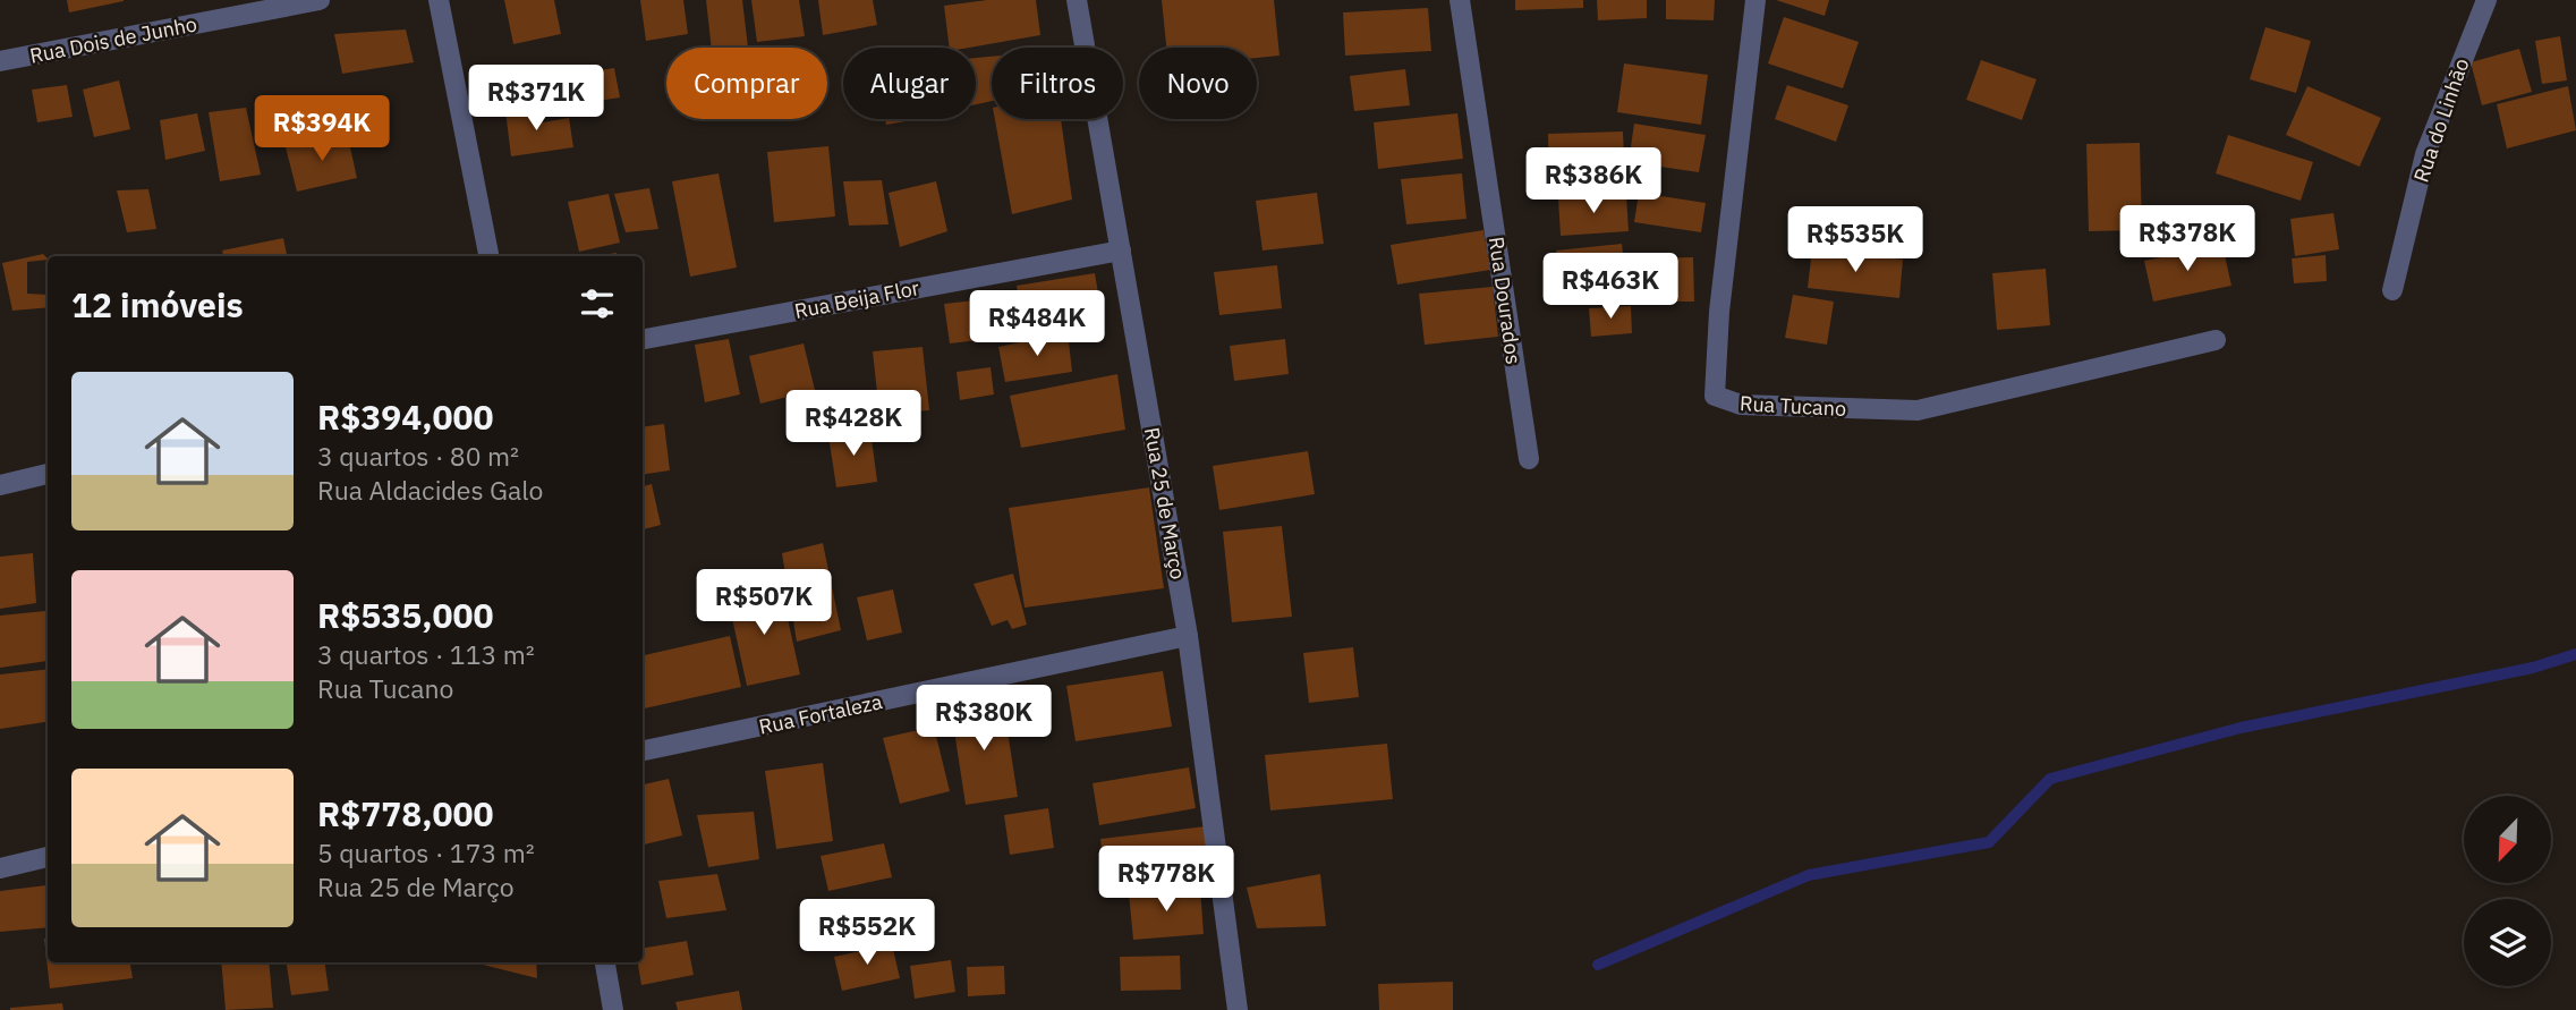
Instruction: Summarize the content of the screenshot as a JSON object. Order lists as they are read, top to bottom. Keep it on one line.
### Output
{"streets":{"street":["Rua Dois de Junho","Rua do Linhão","Rua Beija Flor","Rua Dourados","Rua Tucano","Rua 25 de Março","Rua Fortaleza"]},"crossings":[["Rua Beija Flor","Rua 25 de Março"],["Rua 25 de Março","Rua Fortaleza"]],"north":"bottom left","page":{"chip":["Comprar","Alugar","Filtros","Novo"],"price":["R$371K","R$394K","R$386K","R$378K","R$535K","R$463K","R$484K","R$428K","R$507K","R$380K","R$778K","R$552K"],"heading":"12 imóveis","list":[{"name":"R$394,000","note":"3 quartos · 80 m² · Rua Aldacides Galo"},{"name":"R$535,000","note":"3 quartos · 113 m² · Rua Tucano"},{"name":"R$778,000","note":"5 quartos · 173 m² · Rua 25 de Março"}]}}
